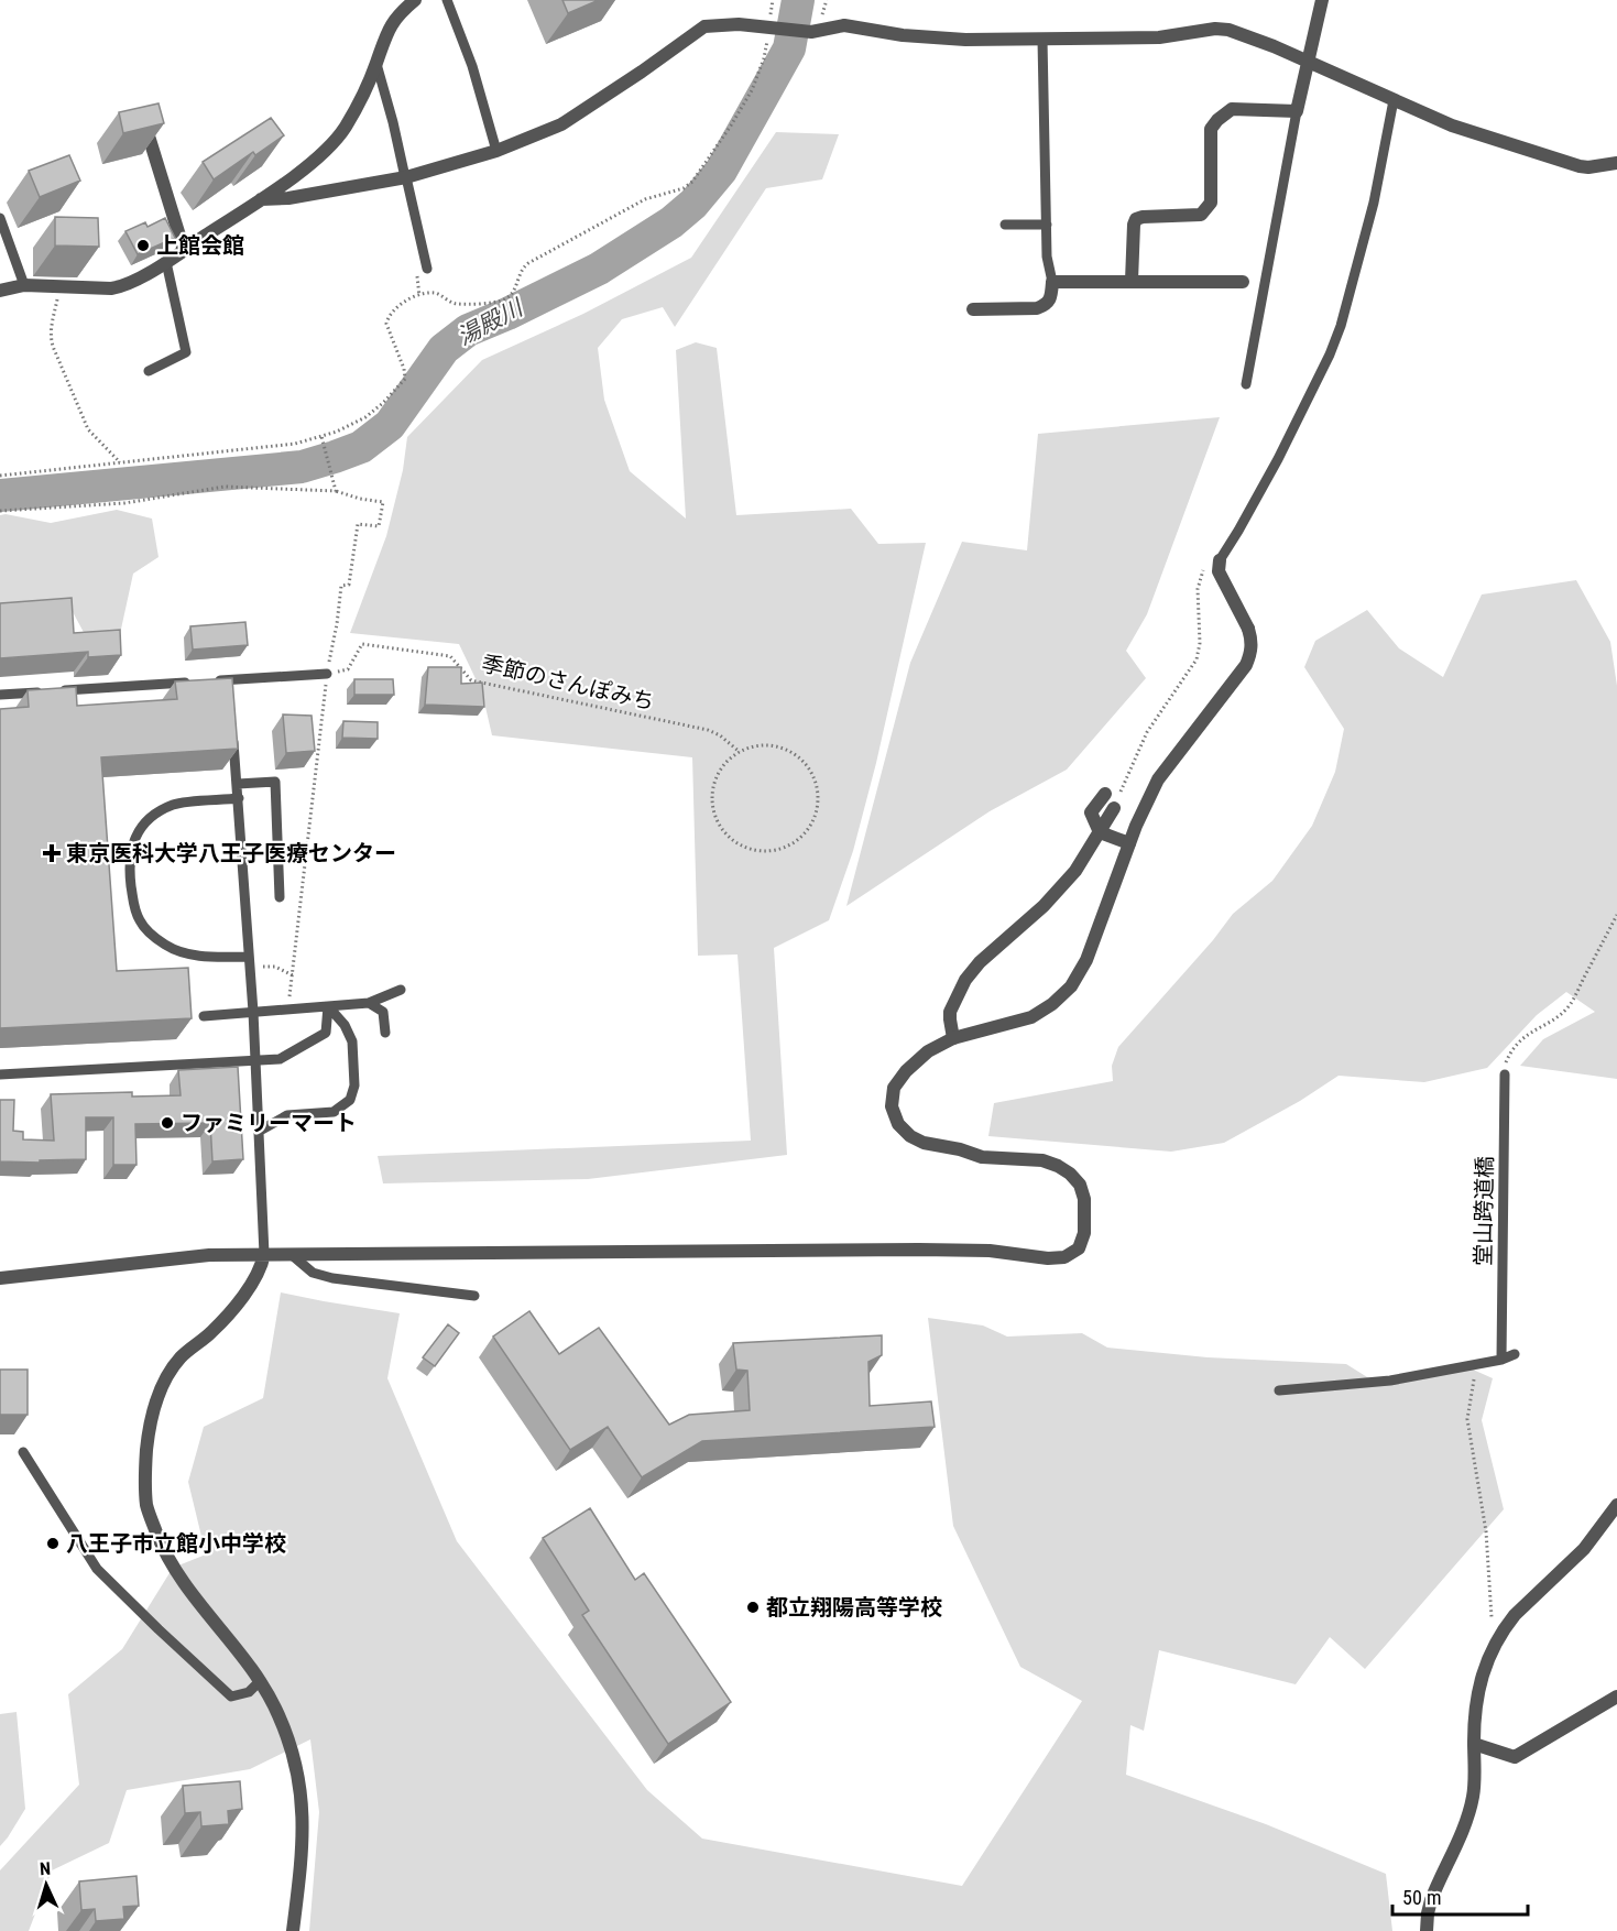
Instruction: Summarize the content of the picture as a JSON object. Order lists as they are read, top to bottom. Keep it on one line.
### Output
{"streets":{"lane":["堂山跨道橋"],"path":["季節のさんぽみち"]},"water":["湯殿川"],"places":{"other":["上館会館","ファミリーマート","八王子市立館小中学校","都立翔陽高等学校"],"health":["東京医科大学八王子医療センター"]},"scale_bar":"50 m","north":"top"}
